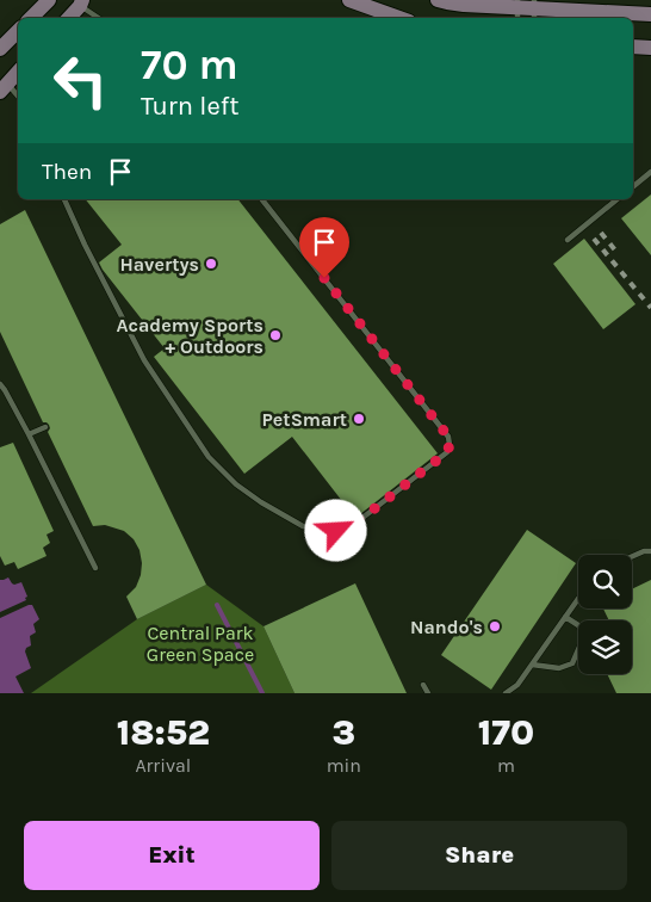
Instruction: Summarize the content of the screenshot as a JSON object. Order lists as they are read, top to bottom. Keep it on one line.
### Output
{"parks":["Central Park Green Space"],"places":["Havertys","Academy Sports + Outdoors","PetSmart","Nando's"],"page":{"turn":["70 m","Turn left"],"then":"Then","eta":["18:52","Arrival","3","min","170","m"],"buttons":["Exit","Share"]}}
